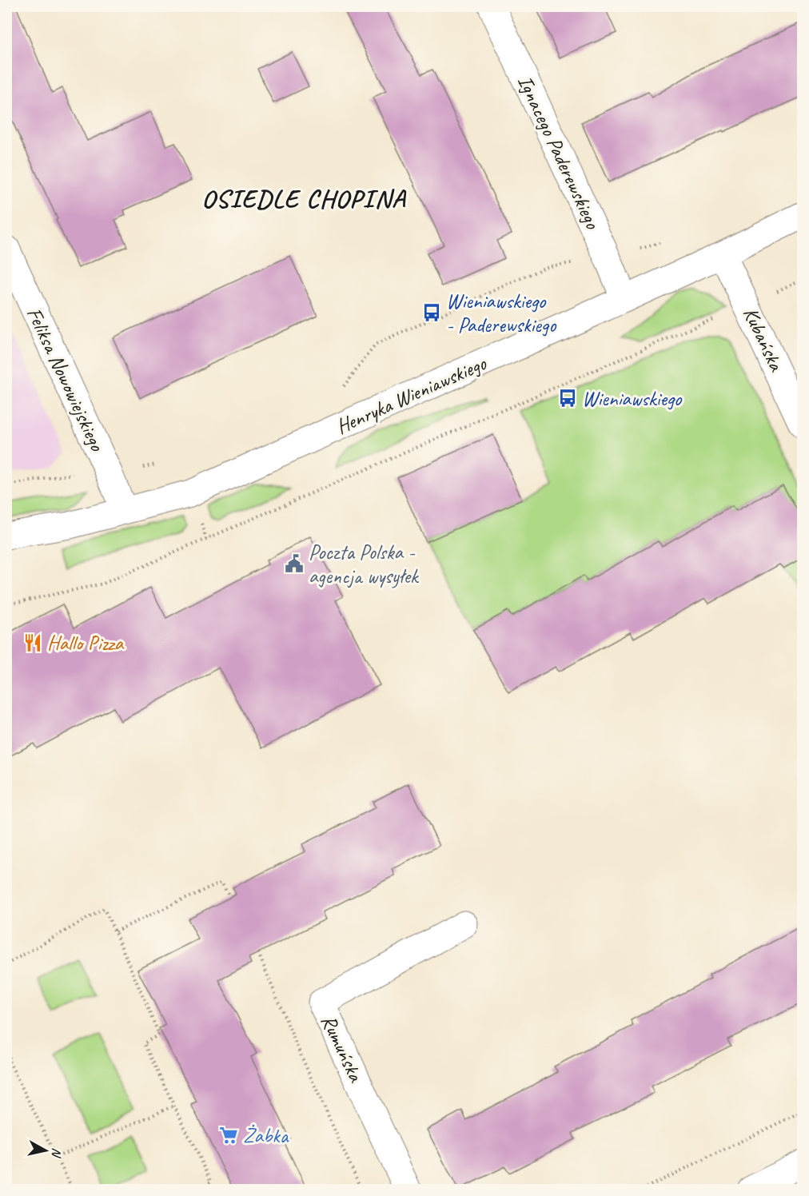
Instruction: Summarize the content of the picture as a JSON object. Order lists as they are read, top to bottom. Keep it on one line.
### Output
{"streets":{"street":["Ignacego Paderewskiego","Kubańska","Feliksa Nowowiejskiego","Henryka Wieniawskiego","Rumuńska"]},"crossings":[["Ignacego Paderewskiego","Henryka Wieniawskiego"],["Kubańska","Henryka Wieniawskiego"],["Feliksa Nowowiejskiego","Henryka Wieniawskiego"]],"districts":["OSIEDLE CHOPINA"],"places":{"bus stop":["Wieniawskiego - Paderewskiego","Wieniawskiego"],"public building":["Poczta Polska - agencja wysyłek"],"restaurant":["Hallo Pizza"],"supermarket":["Żabka"]},"north":"right"}
